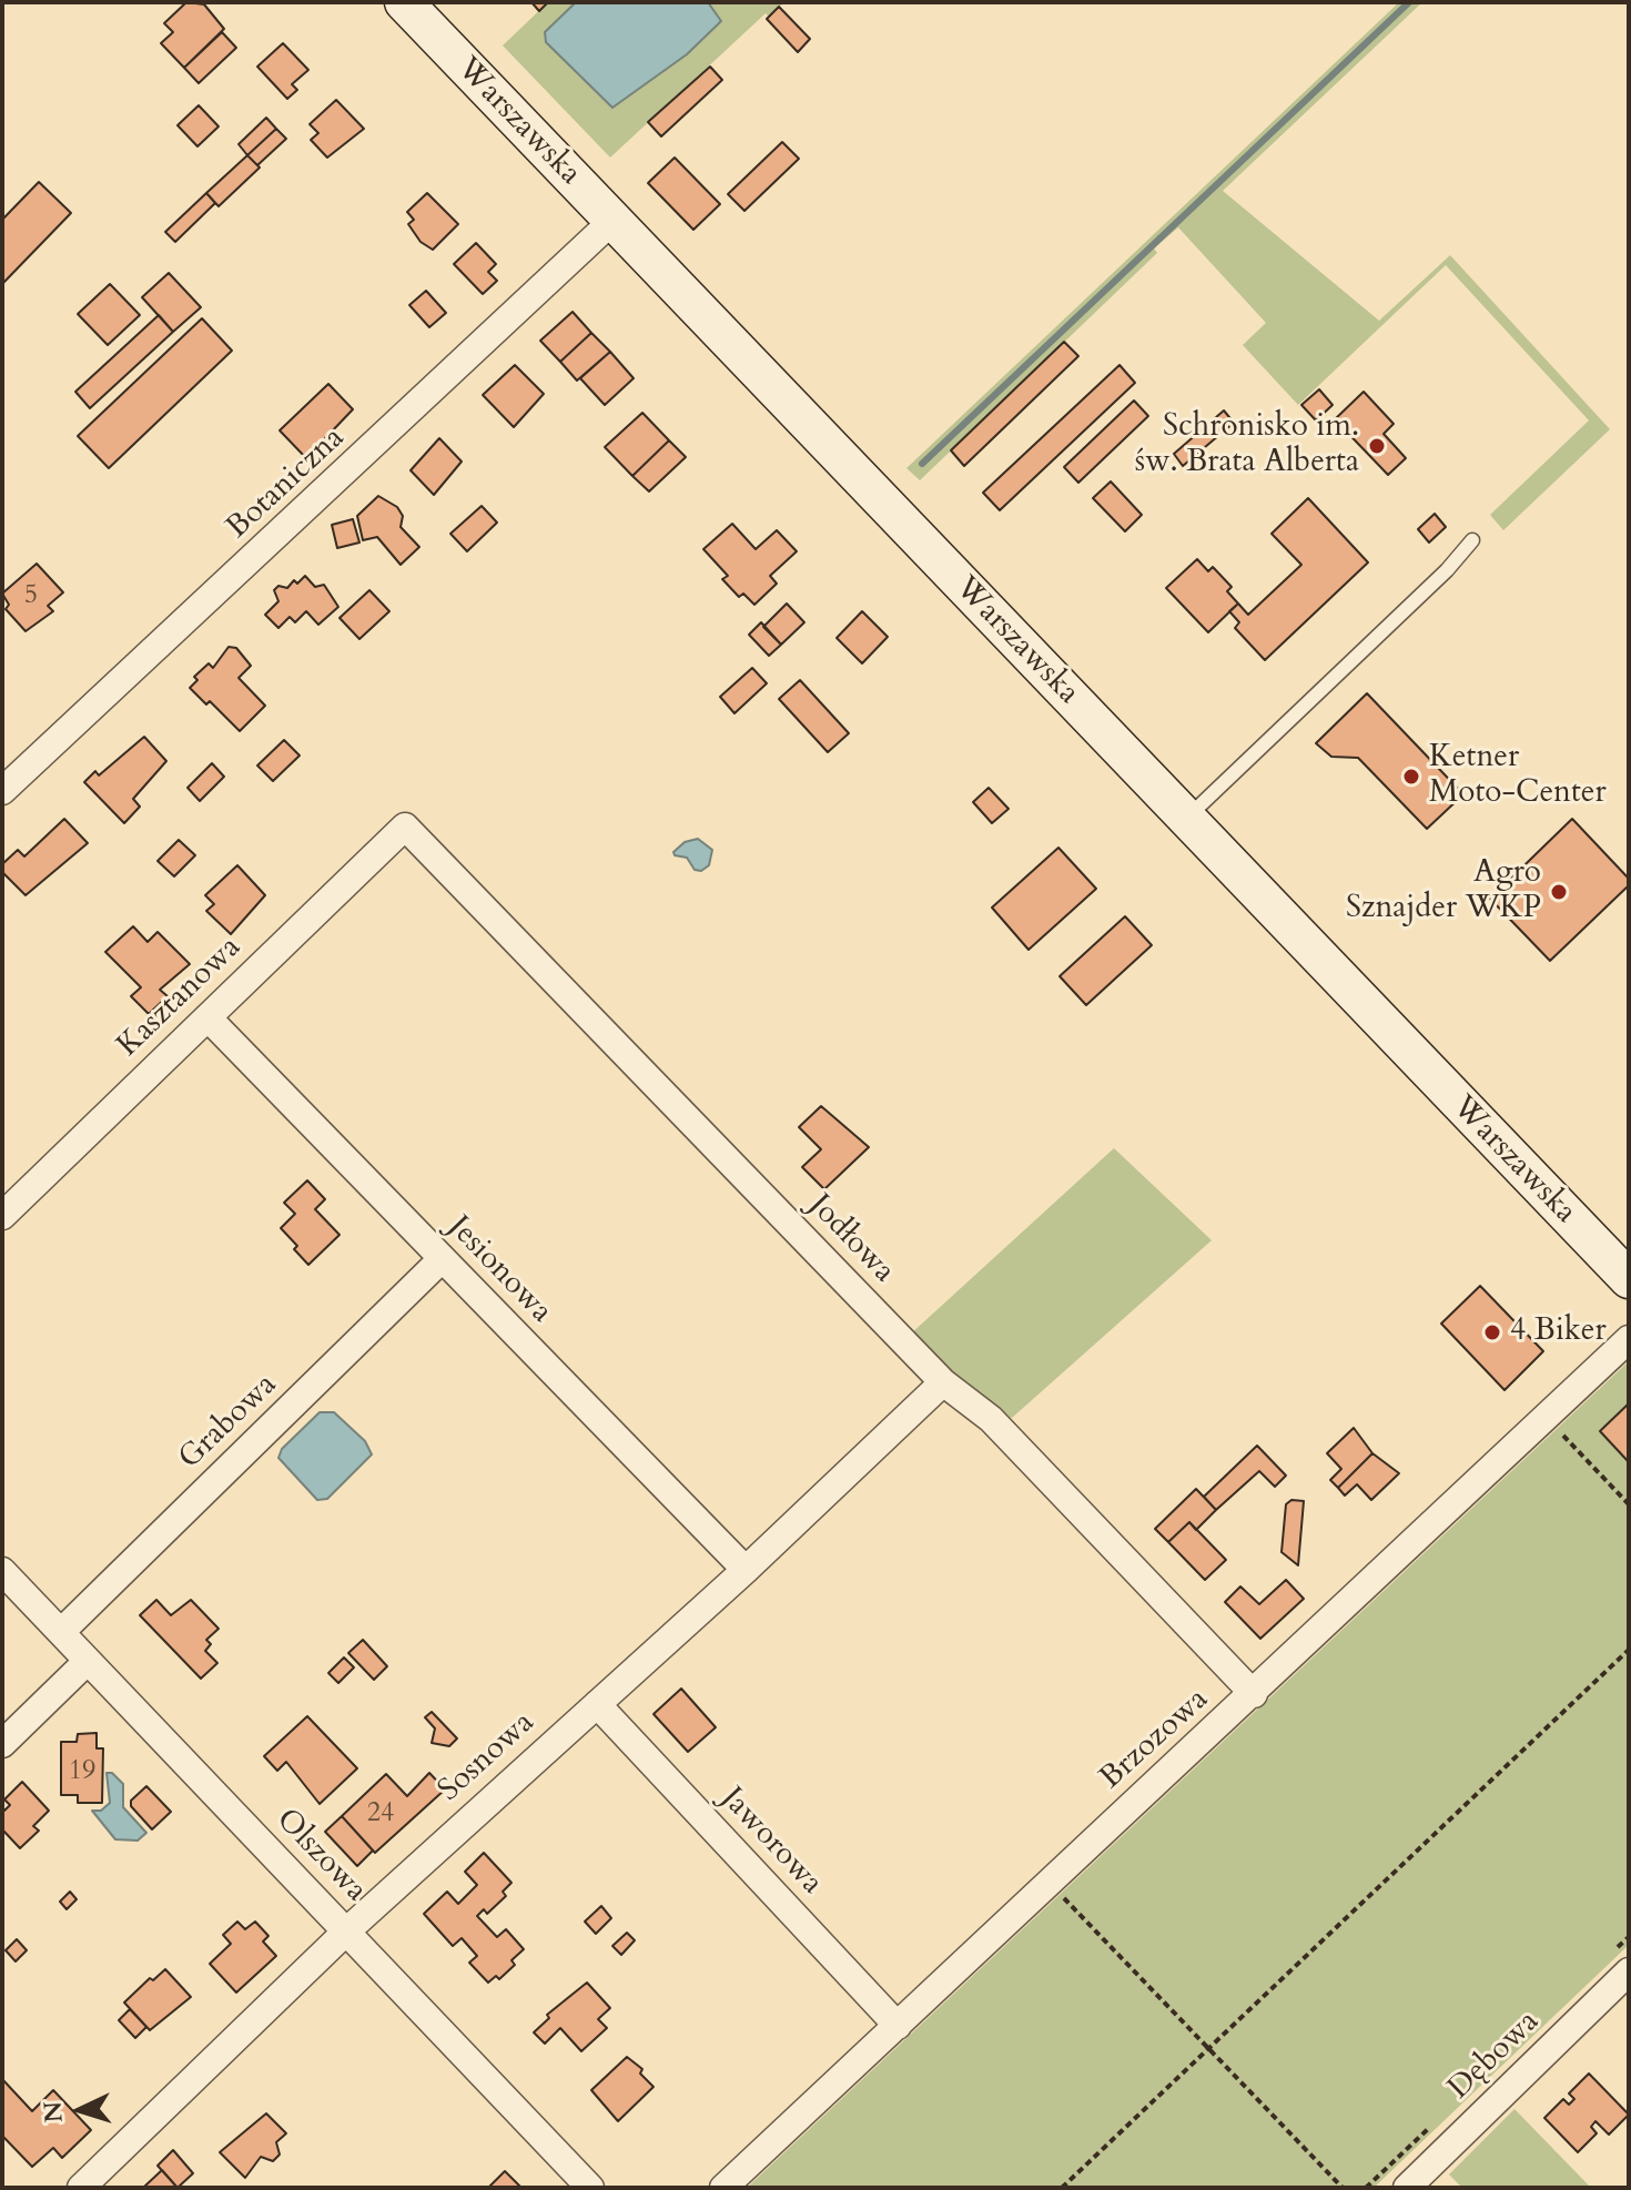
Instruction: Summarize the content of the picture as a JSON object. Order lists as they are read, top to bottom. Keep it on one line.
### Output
{"streets":{"main road":["Warszawska"],"street":["Botaniczna","Kasztanowa","Jodłowa","Jesionowa","Grabowa","Brzozowa","Sosnowa","Jaworowa","Olszowa","Dębowa"]},"crossings":[["Warszawska","Botaniczna"],["Kasztanowa","Jodłowa"],["Kasztanowa","Jesionowa"],["Jodłowa","Brzozowa"],["Jodłowa","Sosnowa"],["Jesionowa","Grabowa"],["Jesionowa","Sosnowa"],["Grabowa","Olszowa"],["Brzozowa","Jaworowa"],["Sosnowa","Jaworowa"],["Sosnowa","Olszowa"]],"places":["Schronisko im. św. Brata Alberta","Ketner Moto-Center","Agro Sznajder WKP","4 Biker"],"house_numbers":["5","19","24"],"north":"left"}
